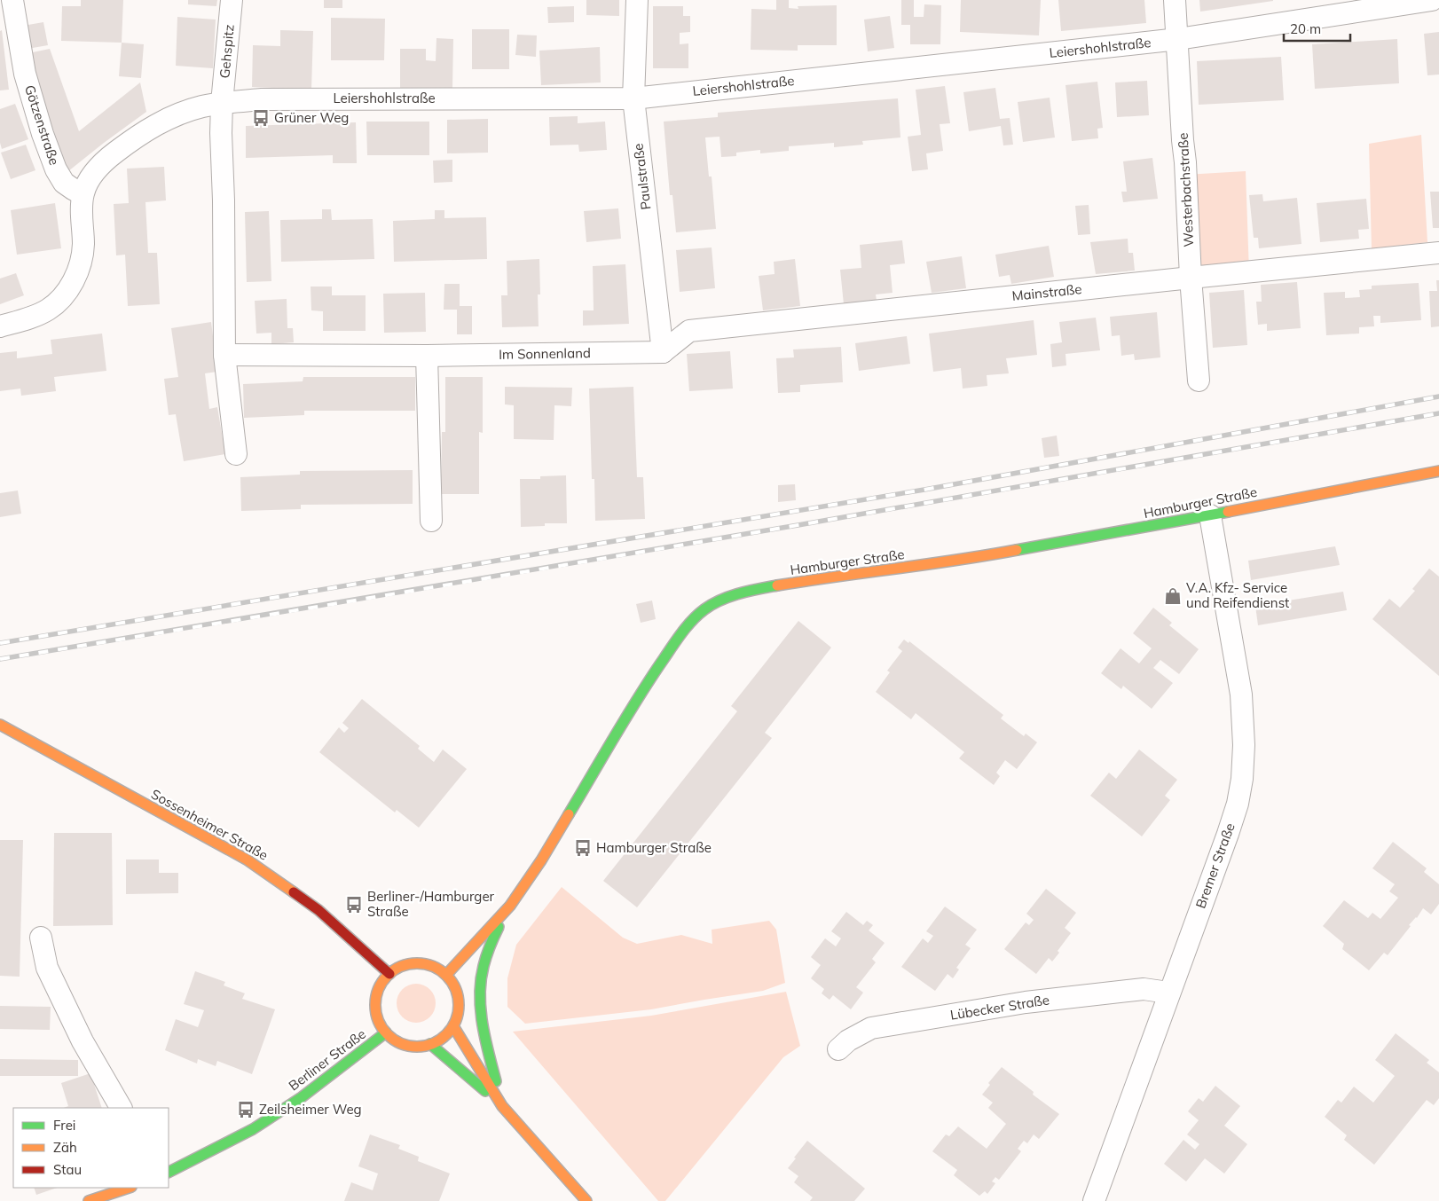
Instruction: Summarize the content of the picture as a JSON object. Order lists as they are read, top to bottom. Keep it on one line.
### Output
{"streets":{"street":["Leiershohlstraße","Gehspitz","Götzenstraße","Paulstraße","Westerbachstraße","Mainstraße","Im Sonnenland","Hamburger Straße","Sossenheimer Straße","Bremer Straße","Lübecker Straße","Berliner Straße"]},"crossings":[["Leiershohlstraße","Gehspitz"],["Leiershohlstraße","Götzenstraße"],["Leiershohlstraße","Paulstraße"],["Leiershohlstraße","Westerbachstraße"],["Paulstraße","Mainstraße"],["Paulstraße","Im Sonnenland"],["Westerbachstraße","Mainstraße"],["Mainstraße","Im Sonnenland"],["Hamburger Straße","Sossenheimer Straße"],["Hamburger Straße","Bremer Straße"],["Hamburger Straße","Berliner Straße"],["Sossenheimer Straße","Berliner Straße"],["Bremer Straße","Lübecker Straße"]],"places":{"bus stop":["Grüner Weg","Hamburger Straße","Berliner-/Hamburger Straße","Zeilsheimer Weg"],"shop":["V.A. Kfz- Service und Reifendienst"]},"legend":["Frei","Zäh","Stau"],"scale_bar":"20 m"}
